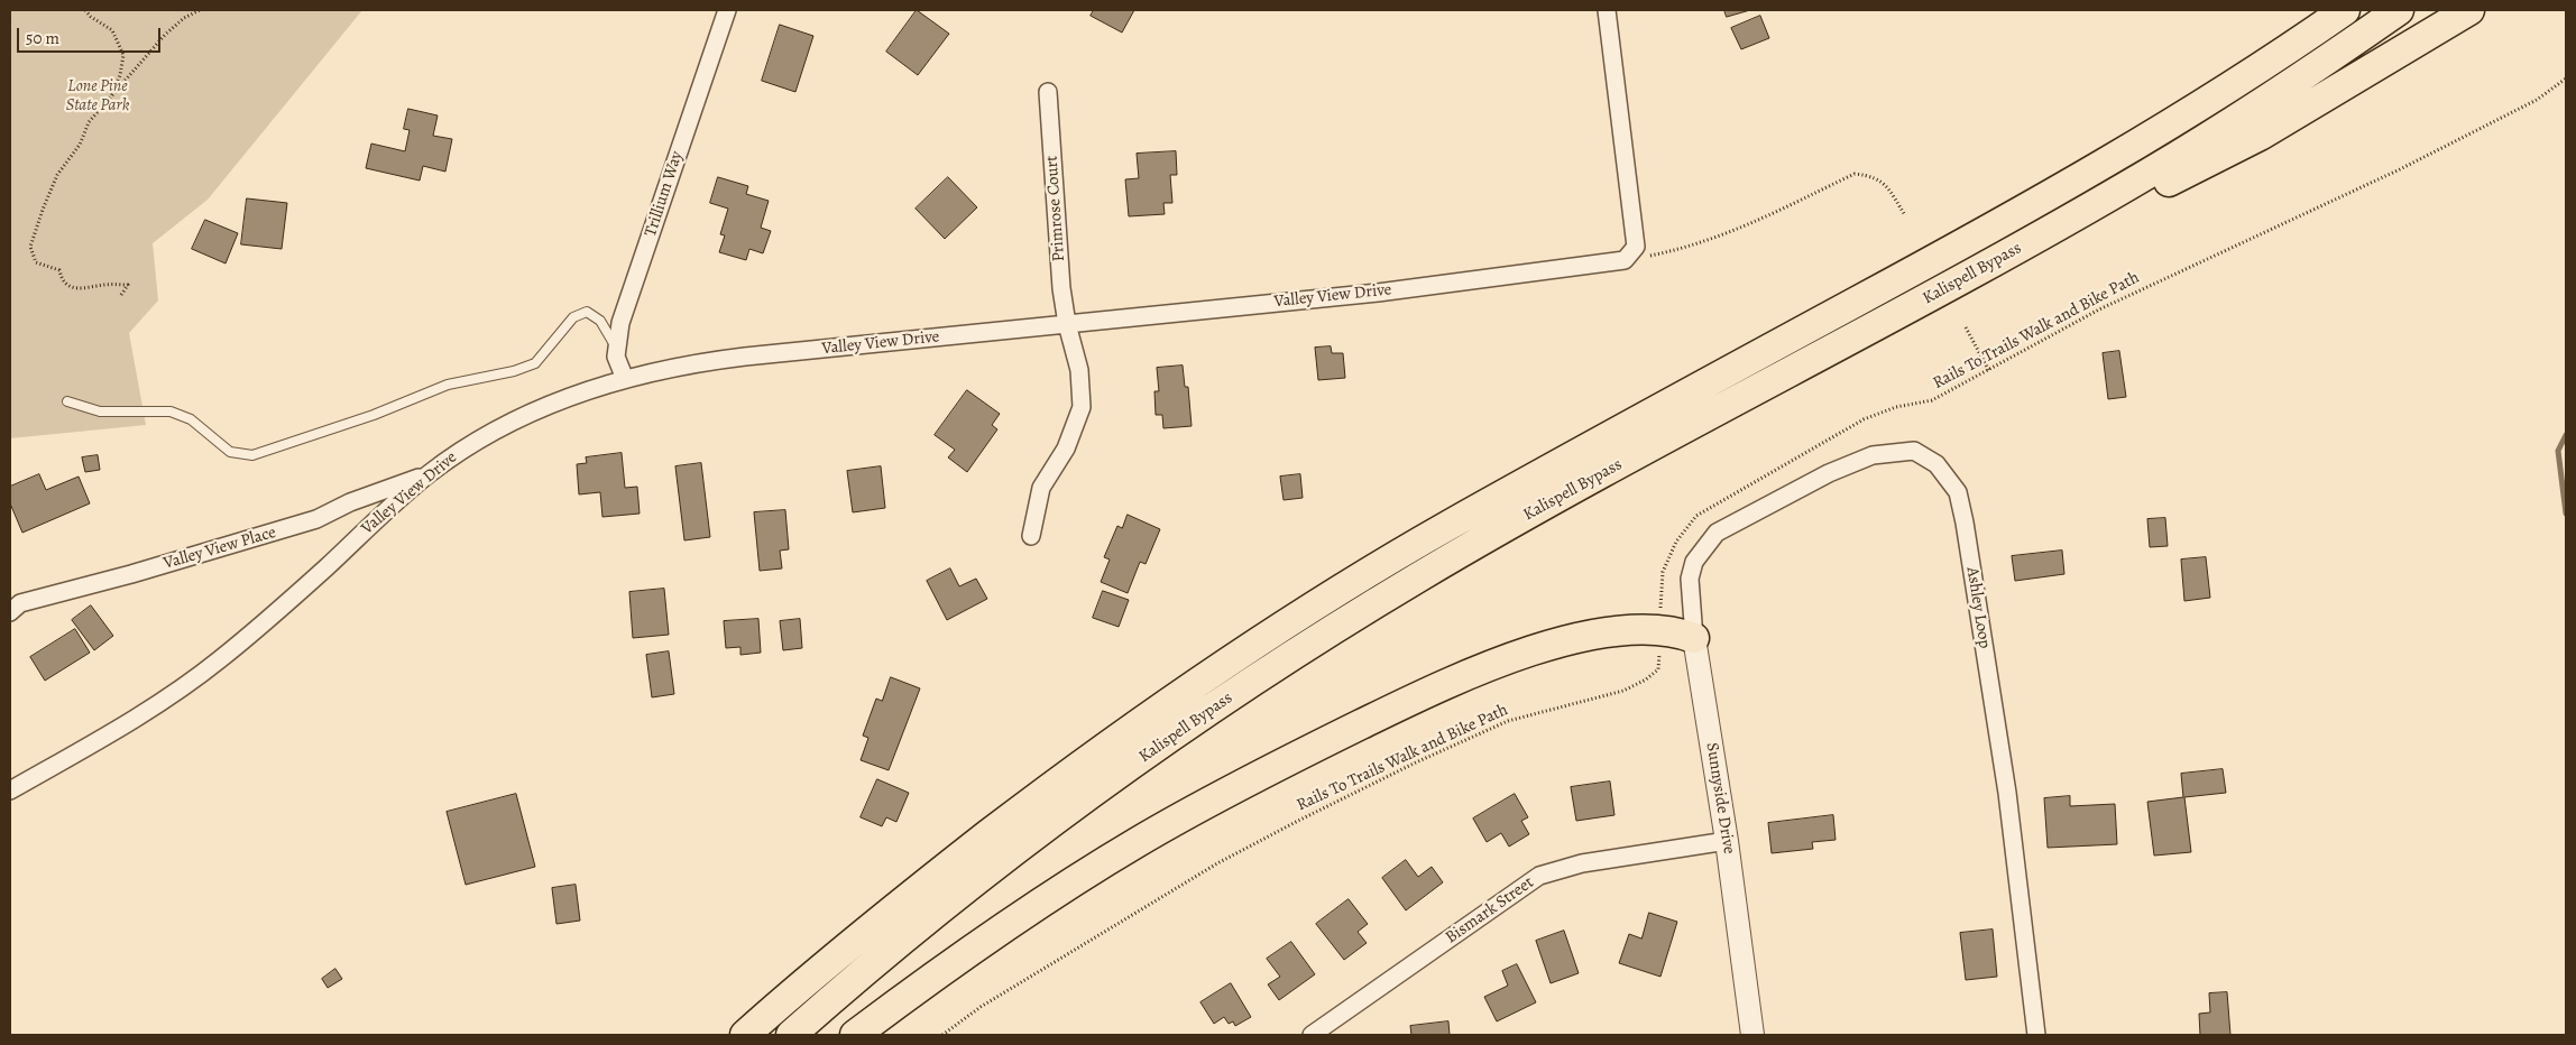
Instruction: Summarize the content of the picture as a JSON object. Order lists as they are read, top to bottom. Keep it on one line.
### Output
{"streets":{"highway":["Kalispell Bypass"],"street":["Trillium Way","Primrose Court","Valley View Drive","Valley View Place","Ashley Loop","Sunnyside Drive","Bismark Street"],"path":["Rails To Trails Walk and Bike Path"]},"crossings":[["Trillium Way","Valley View Drive"],["Primrose Court","Valley View Drive"],["Valley View Drive","Valley View Place"],["Ashley Loop","Sunnyside Drive"],["Sunnyside Drive","Bismark Street"]],"parks":["Lone Pine State Park"],"scale_bar":"50 m"}
